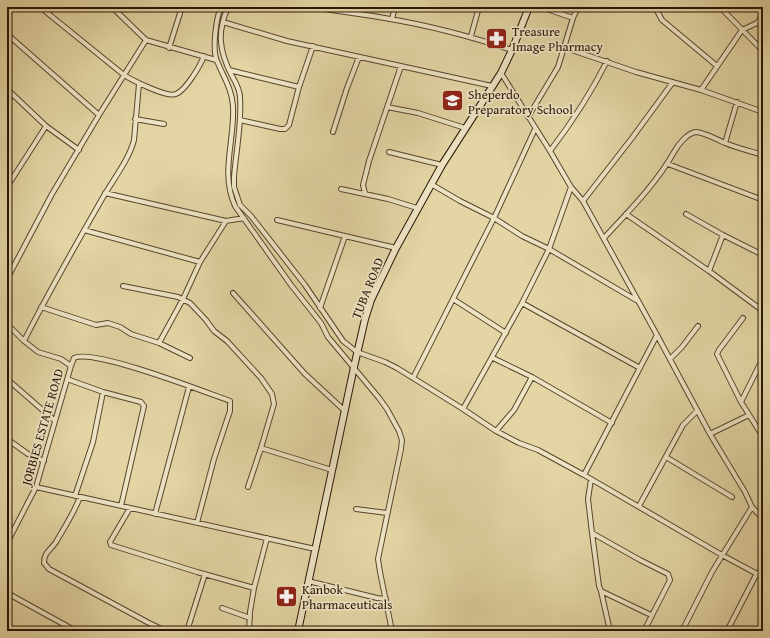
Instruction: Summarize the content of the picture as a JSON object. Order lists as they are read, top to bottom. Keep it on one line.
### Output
{"streets":{"street":["TUBA ROAD","JORBIES ESTATE ROAD"]},"places":{"pharmacy":["Treasure Image Pharmacy","Kanbok Pharmaceuticals"],"school or university":["Sheperdo Preparatory School"]}}
